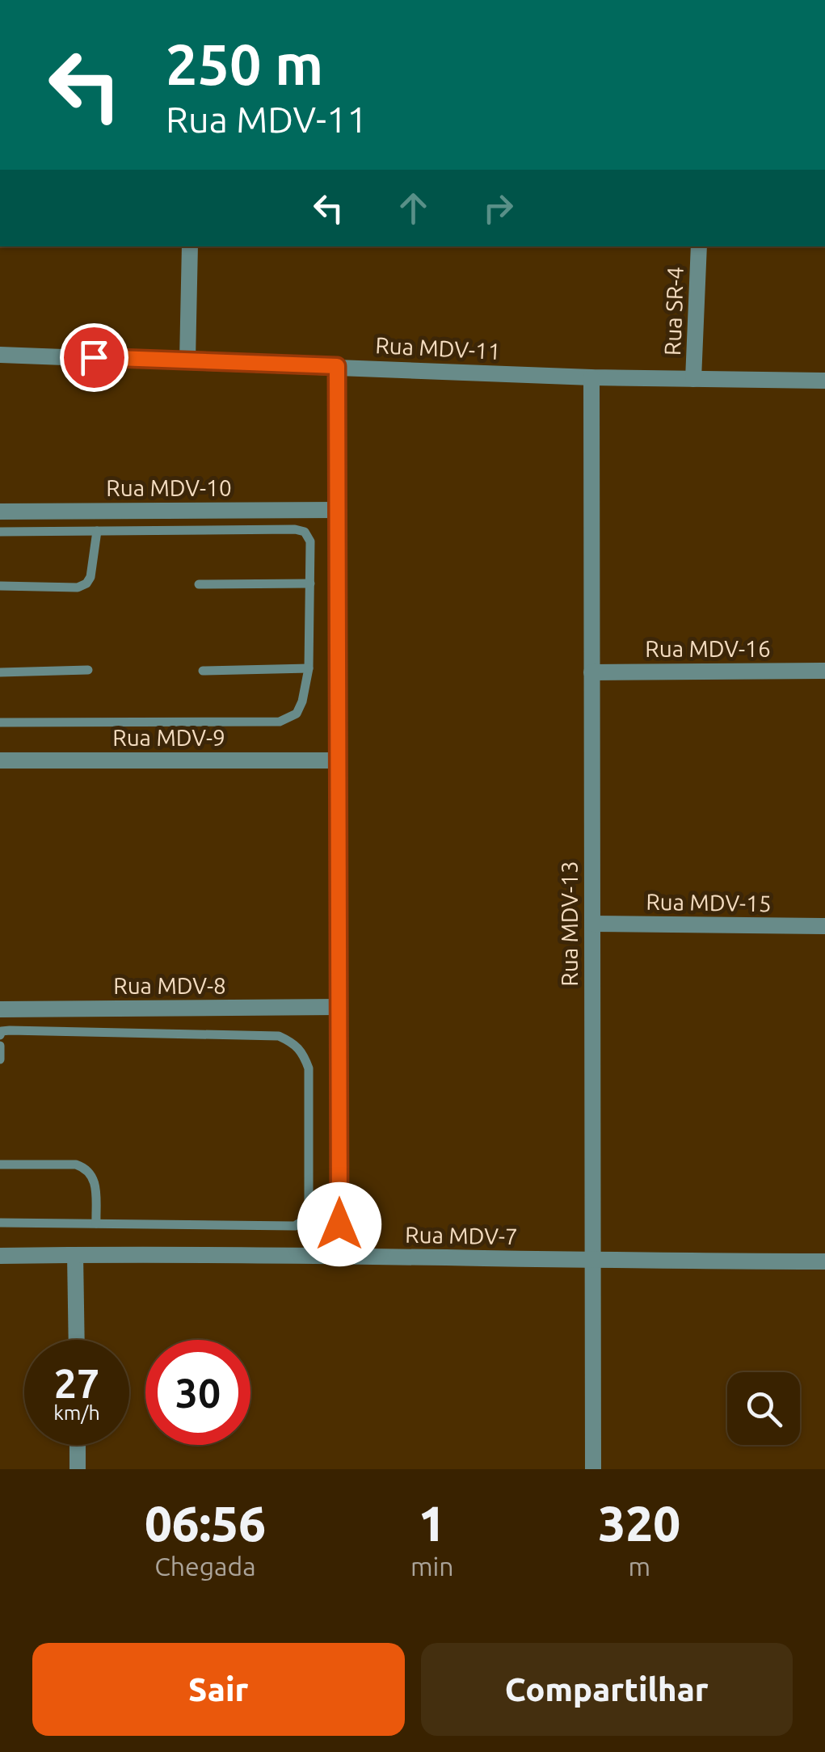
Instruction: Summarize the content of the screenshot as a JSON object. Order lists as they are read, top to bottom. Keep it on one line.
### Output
{"streets":{"street":["Rua SR-4","Rua MDV-11","Rua MDV-10","Rua MDV-16","Rua MDV-9","Rua MDV-15","Rua MDV-13","Rua MDV-8","Rua MDV-7"]},"crossings":[["Rua SR-4","Rua MDV-11"],["Rua MDV-11","Rua MDV-13"],["Rua MDV-16","Rua MDV-13"],["Rua MDV-15","Rua MDV-13"],["Rua MDV-13","Rua MDV-7"]],"page":{"turn":["250 m","Rua MDV-11"],"speed":"27 km/h","limit":"30","eta":["06:56","Chegada","1","min","320","m"],"buttons":["Sair","Compartilhar"]}}
